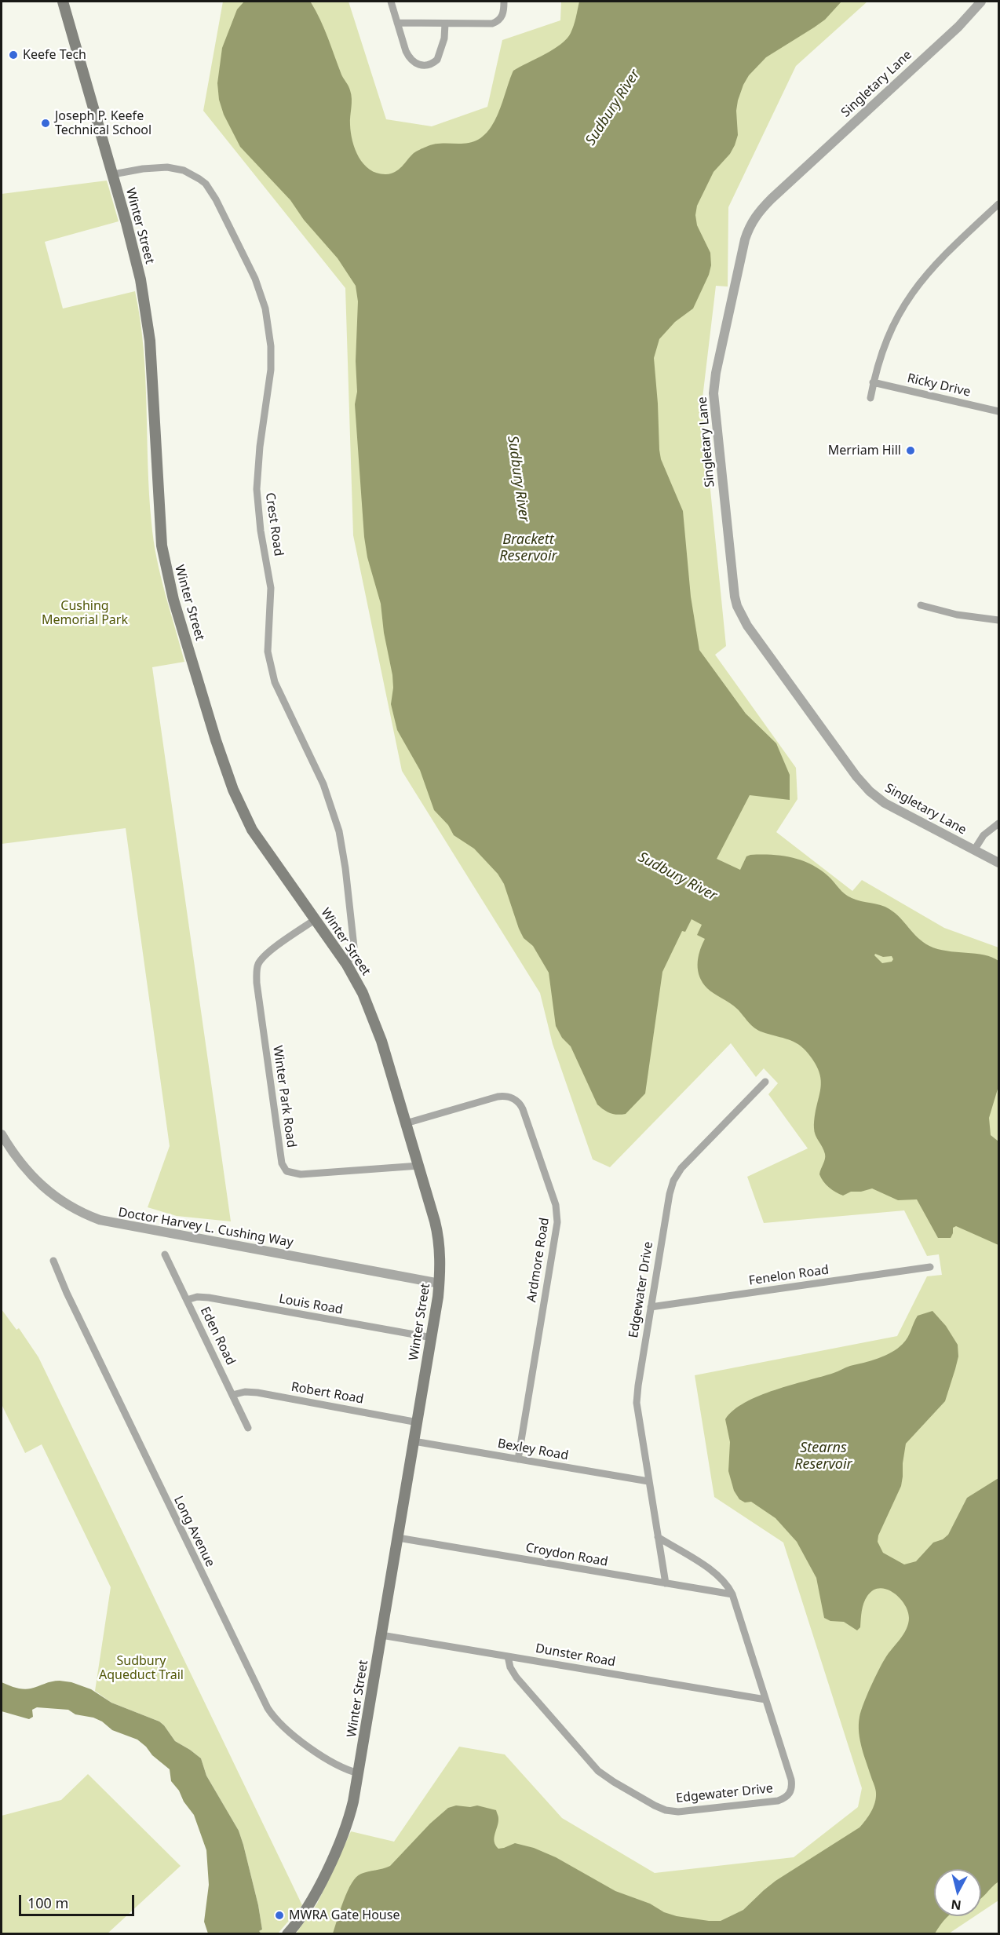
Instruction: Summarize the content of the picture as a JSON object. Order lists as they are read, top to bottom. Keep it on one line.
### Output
{"streets":{"main road":["Winter Street"],"street":["Singletary Lane","Ricky Drive","Crest Road","Winter Park Road","Doctor Harvey L. Cushing Way","Ardmore Road","Fenelon Road","Edgewater Drive","Louis Road","Eden Road","Robert Road","Bexley Road","Long Avenue","Croydon Road","Dunster Road"]},"crossings":[["Winter Street","Crest Road"],["Winter Street","Winter Park Road"],["Winter Street","Doctor Harvey L. Cushing Way"],["Winter Street","Ardmore Road"],["Winter Street","Louis Road"],["Winter Street","Robert Road"],["Winter Street","Bexley Road"],["Winter Street","Long Avenue"],["Winter Street","Croydon Road"],["Winter Street","Dunster Road"],["Ardmore Road","Bexley Road"],["Fenelon Road","Edgewater Drive"],["Edgewater Drive","Bexley Road"],["Edgewater Drive","Croydon Road"],["Edgewater Drive","Dunster Road"],["Louis Road","Eden Road"],["Eden Road","Robert Road"]],"water":["Sudbury River","Brackett Reservoir","Stearns Reservoir"],"parks":["Cushing Memorial Park","Sudbury Aqueduct Trail"],"places":["Keefe Tech","Joseph P. Keefe Technical School","Merriam Hill","MWRA Gate House"],"scale_bar":"100 m","north":"bottom"}
